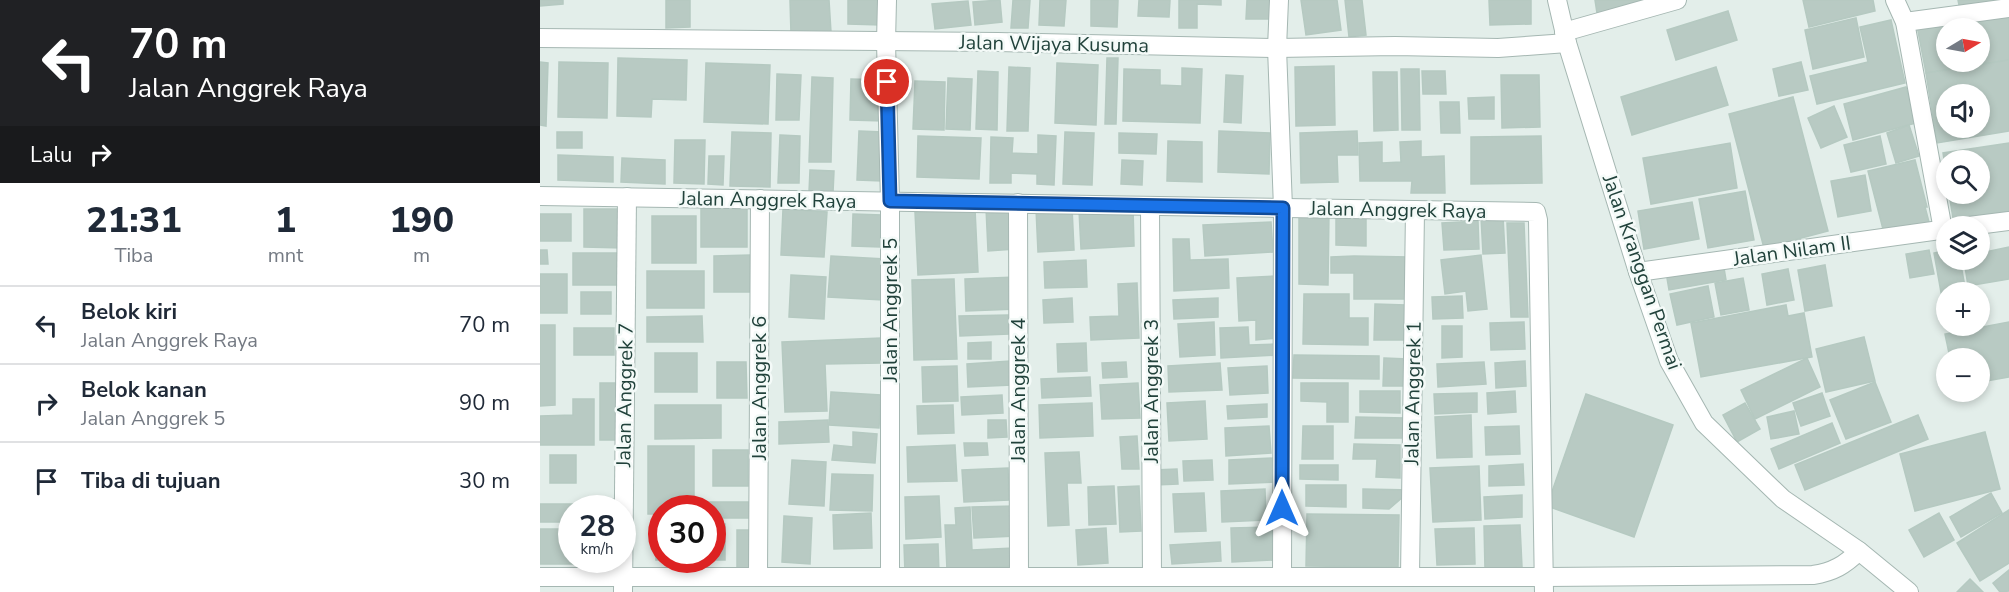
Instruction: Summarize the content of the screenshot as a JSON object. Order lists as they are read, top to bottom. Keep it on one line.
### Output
{"streets":{"street":["Jalan Wijaya Kusuma","Jalan Anggrek Raya","Jalan Nilam II","Jalan Kranggan Permai","Jalan Anggrek 5","Jalan Anggrek 6","Jalan Anggrek 4","Jalan Anggrek 3","Jalan Anggrek 1","Jalan Anggrek 7"]},"crossings":[["Jalan Wijaya Kusuma","Jalan Kranggan Permai"],["Jalan Wijaya Kusuma","Jalan Anggrek 5"],["Jalan Anggrek Raya","Jalan Anggrek 5"],["Jalan Anggrek Raya","Jalan Anggrek 6"],["Jalan Anggrek Raya","Jalan Anggrek 4"],["Jalan Anggrek Raya","Jalan Anggrek 3"],["Jalan Anggrek Raya","Jalan Anggrek 1"],["Jalan Anggrek Raya","Jalan Anggrek 7"],["Jalan Nilam II","Jalan Kranggan Permai"]],"north":"right","page":{"turn":["70 m","Jalan Anggrek Raya"],"map_buttons":["+","−"],"then":"Lalu","eta":["21:31","Tiba","1","mnt","190","m"],"list":[{"name":"Belok kiri","note":"Jalan Anggrek Raya","value":"70 m"},{"name":"Belok kanan","note":"Jalan Anggrek 5","value":"90 m"},{"name":"Tiba di tujuan","value":"30 m"}],"speed":"28 km/h","limit":"30"}}
